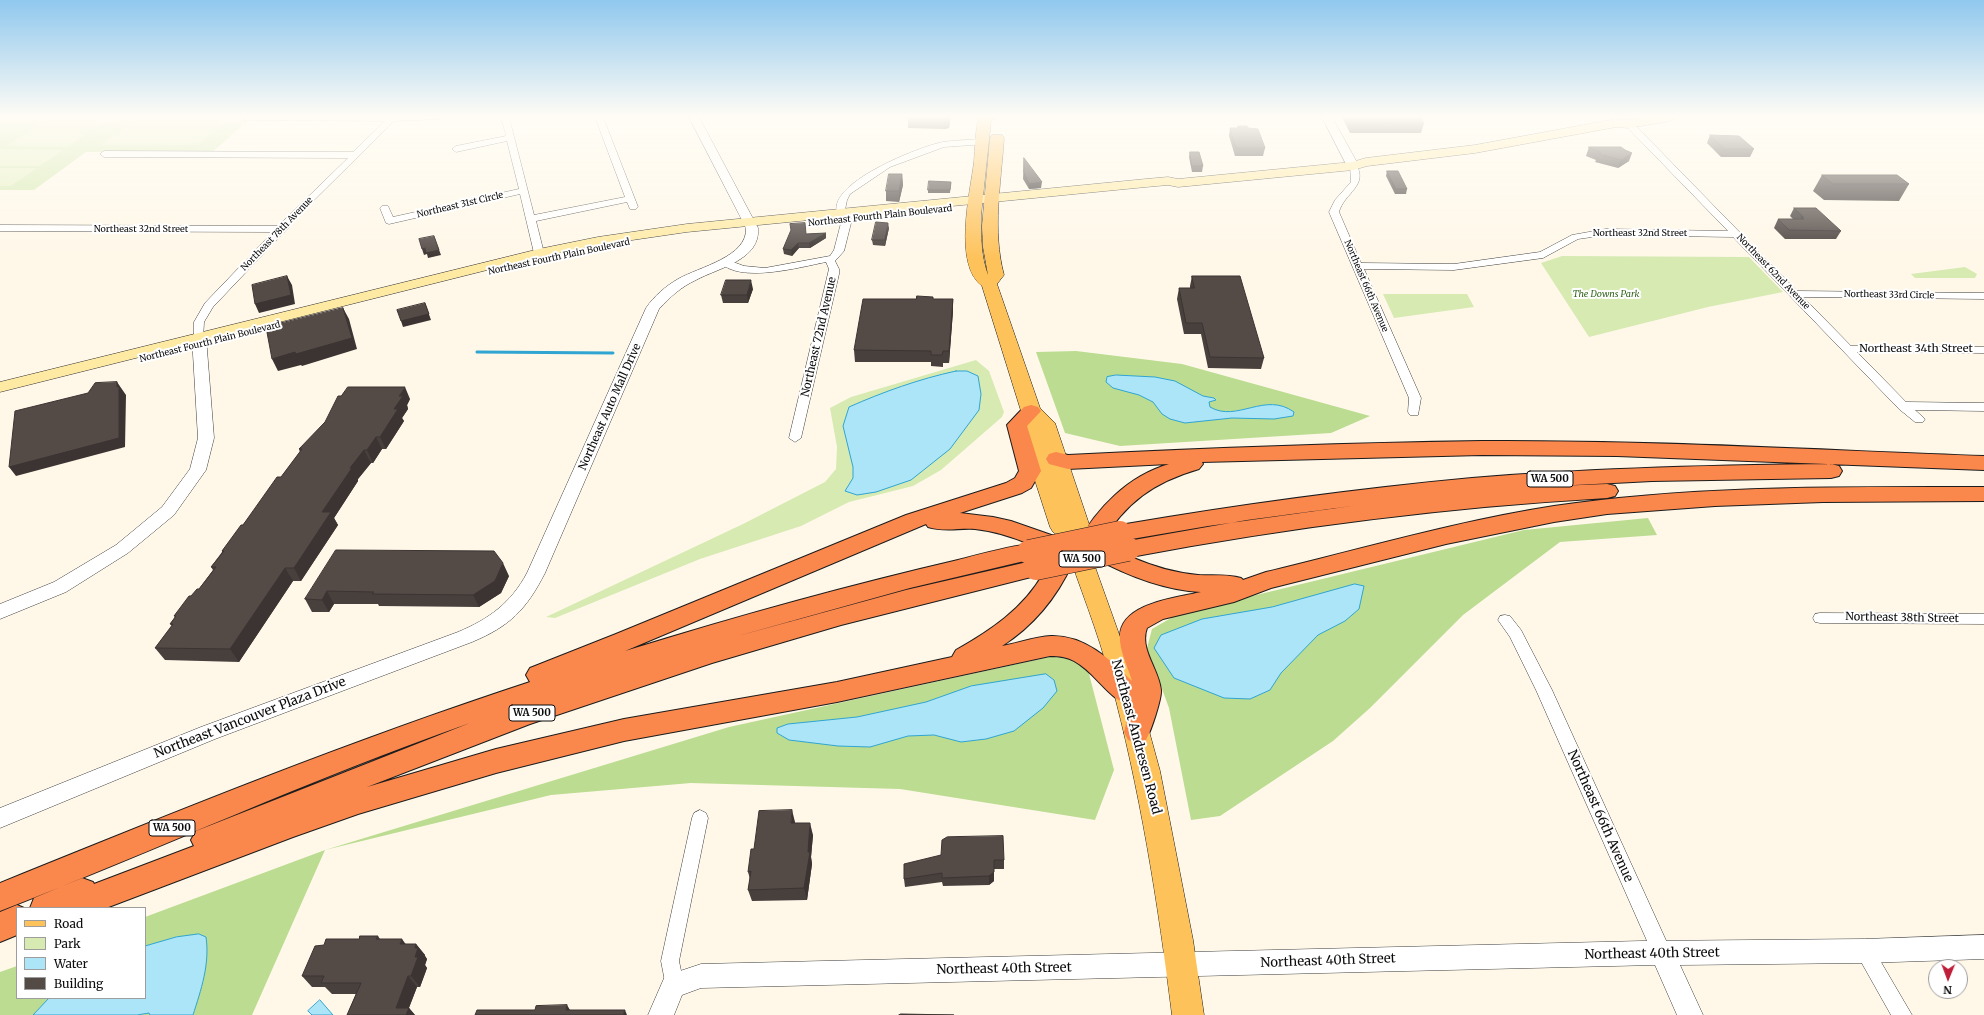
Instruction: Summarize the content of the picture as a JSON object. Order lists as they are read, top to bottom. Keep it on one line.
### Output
{"streets":{"highway":["WA 500"],"main road":["Northeast Fourth Plain Boulevard","Northeast Andresen Road"],"street":["Northeast 31st Circle","Northeast 32nd Street","Northeast 78th Avenue","Northeast 62nd Avenue","Northeast 66th Avenue","Northeast 33rd Circle","Northeast 72nd Avenue","Northeast 34th Street","Northeast Auto Mall Drive","Northeast 38th Street","Northeast Vancouver Plaza Drive","Northeast 40th Street"]},"crossings":[["Northeast Fourth Plain Boulevard","Northeast 78th Avenue"],["Northeast Fourth Plain Boulevard","Northeast 66th Avenue"],["Northeast Fourth Plain Boulevard","Northeast 72nd Avenue"],["Northeast Fourth Plain Boulevard","Northeast Auto Mall Drive"],["Northeast Fourth Plain Boulevard","Northeast Andresen Road"],["Northeast 32nd Street","Northeast 78th Avenue"],["Northeast 32nd Street","Northeast 62nd Avenue"],["Northeast 32nd Street","Northeast 66th Avenue"],["Northeast 62nd Avenue","Northeast 33rd Circle"],["Northeast 62nd Avenue","Northeast 34th Street"],["Northeast 66th Avenue","Northeast 40th Street"],["Northeast Auto Mall Drive","Northeast Vancouver Plaza Drive"],["Northeast Andresen Road","Northeast 40th Street"]],"parks":["The Downs Park"],"legend":["Road","Park","Water","Building"],"north":"bottom"}
